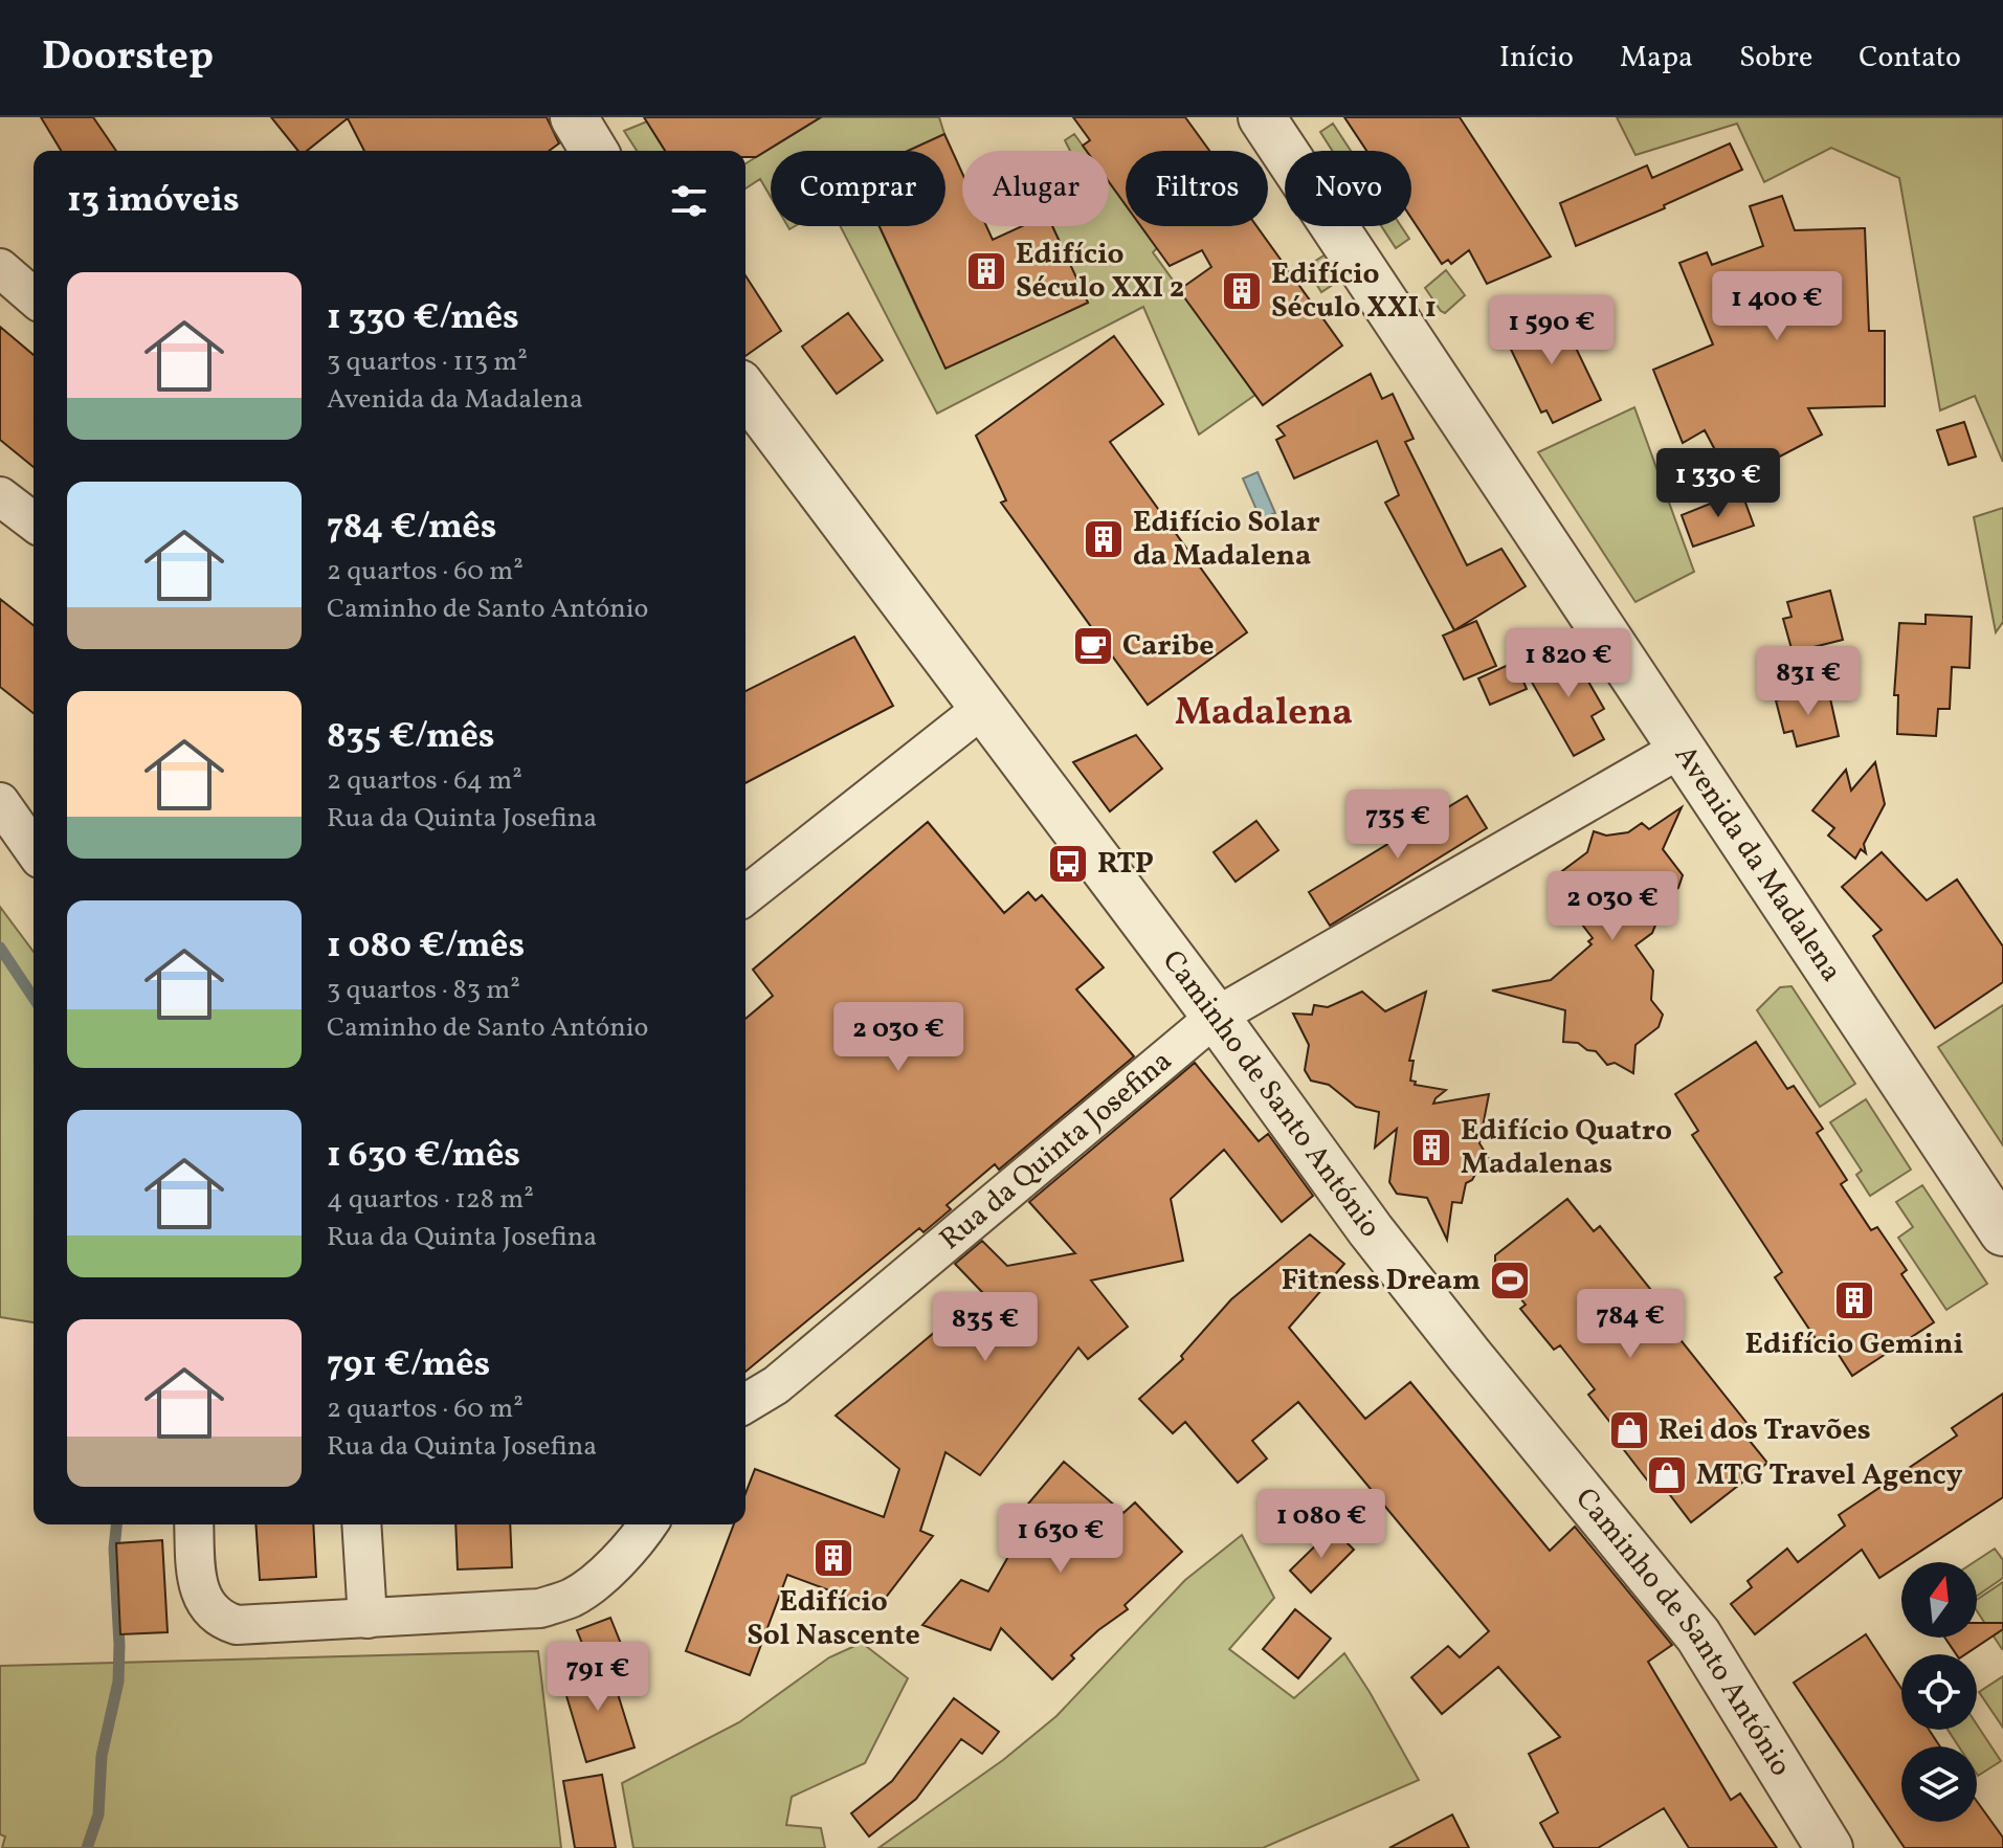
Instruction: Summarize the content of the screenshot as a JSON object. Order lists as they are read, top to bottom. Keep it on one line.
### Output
{"streets":{"street":["Avenida da Madalena","Caminho de Santo António","Rua da Quinta Josefina"]},"crossings":[["Avenida da Madalena","Rua da Quinta Josefina"],["Caminho de Santo António","Rua da Quinta Josefina"]],"districts":["Madalena"],"places":{"building":["Edifício Século XXI 2","Edifício Século XXI 1","Edifício Solar da Madalena","Edifício Quatro Madalenas","Edifício Gemini","Edifício Sol Nascente"],"cafe":["Caribe"],"bus stop":["RTP"],"sports":["Fitness Dream"],"shop":["Rei dos Travões","MTG Travel Agency"]},"north":"top","page":{"header":"Doorstep","nav":["Início","Mapa","Sobre","Contato"],"chip":["Comprar","Alugar","Filtros","Novo"],"heading":"13 imóveis","list":[{"name":"1 330 €/mês","note":"3 quartos · 113 m² · Avenida da Madalena"},{"name":"784 €/mês","note":"2 quartos · 60 m² · Caminho de Santo António"},{"name":"835 €/mês","note":"2 quartos · 64 m² · Rua da Quinta Josefina"},{"name":"1 080 €/mês","note":"3 quartos · 83 m² · Caminho de Santo António"},{"name":"1 630 €/mês","note":"4 quartos · 128 m² · Rua da Quinta Josefina"},{"name":"791 €/mês","note":"2 quartos · 60 m² · Rua da Quinta Josefina"}],"price":["1 400 €","1 590 €","1 330 €","1 820 €","831 €","735 €","2 030 €","2 030 €","784 €","835 €","1 080 €","1 630 €","791 €"]}}
